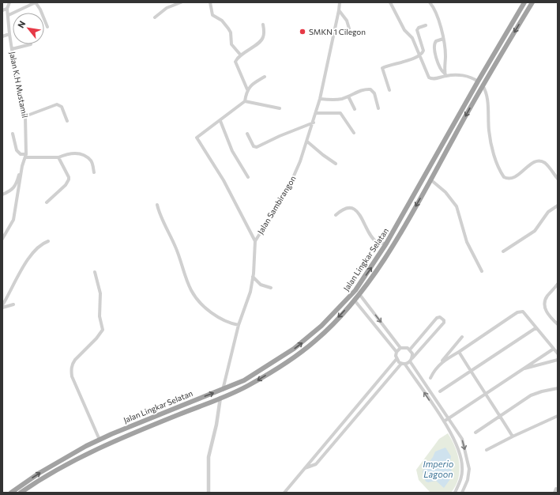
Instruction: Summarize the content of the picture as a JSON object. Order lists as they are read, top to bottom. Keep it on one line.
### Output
{"streets":{"highway":["Jalan Lingkar Selatan"],"street":["Jalan K.H Mustamil","Jalan Sambirangon"]},"crossings":[["Jalan Sambirangon","Jalan Lingkar Selatan"]],"water":["Imperio Lagoon"],"places":["SMKN 1 Cilegon"],"north":"top left"}
